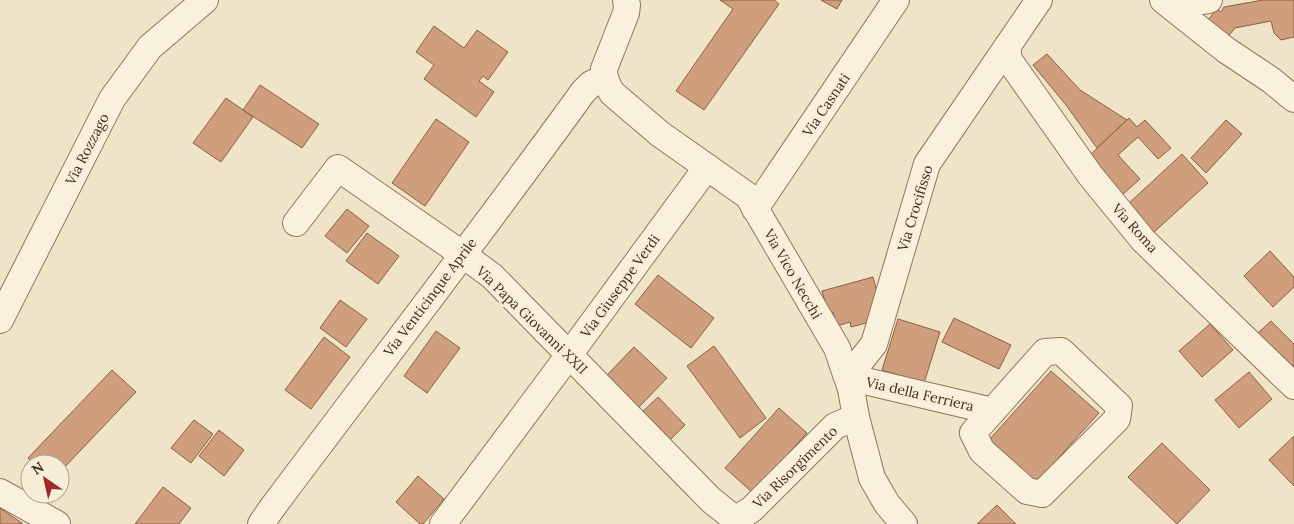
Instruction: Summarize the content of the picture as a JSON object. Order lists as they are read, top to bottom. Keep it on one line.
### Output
{"streets":{"street":["Via Casnati","Via Rozzago","Via Crocifisso","Via Roma","Via Vico Necchi","Via Giuseppe Verdi","Via Venticinque Aprile","Via Papa Giovanni XXII","Via della Ferriera","Via Risorgimento"]},"crossings":[["Via Casnati","Via Vico Necchi"],["Via Crocifisso","Via Roma"],["Via Crocifisso","Via Vico Necchi"],["Via Crocifisso","Via della Ferriera"],["Via Vico Necchi","Via Giuseppe Verdi"],["Via Vico Necchi","Via Venticinque Aprile"],["Via Vico Necchi","Via della Ferriera"],["Via Vico Necchi","Via Risorgimento"],["Via Giuseppe Verdi","Via Papa Giovanni XXII"],["Via Venticinque Aprile","Via Papa Giovanni XXII"],["Via Papa Giovanni XXII","Via Risorgimento"]],"north":"top left"}
